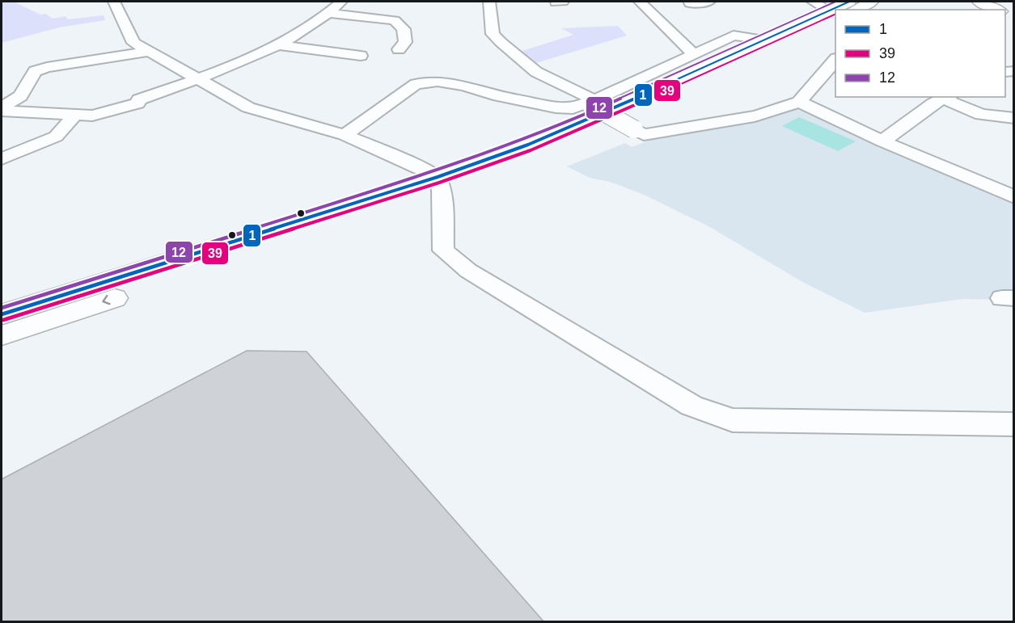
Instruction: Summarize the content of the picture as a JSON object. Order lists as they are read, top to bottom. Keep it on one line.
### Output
{"lines":["transit line 1","transit line 12","transit line 39"],"legend":["1","39","12"]}
